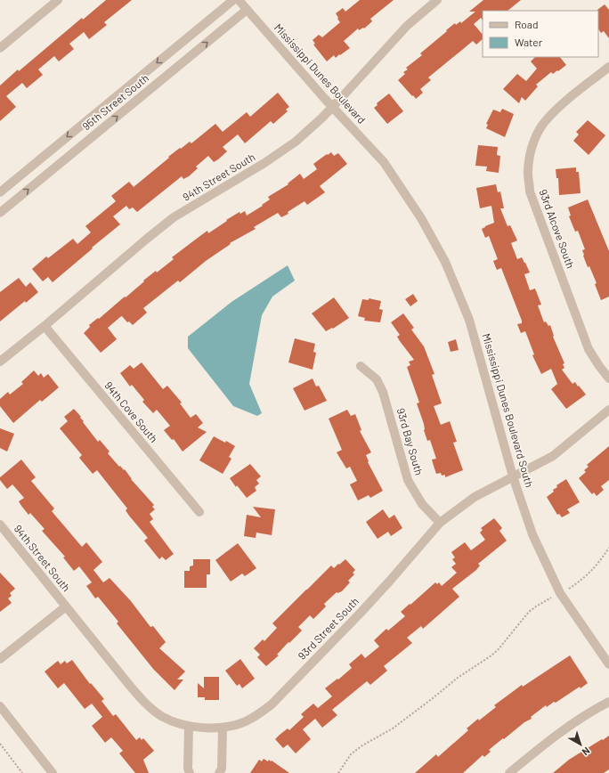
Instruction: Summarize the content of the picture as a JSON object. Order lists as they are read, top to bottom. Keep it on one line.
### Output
{"streets":{"street":["Mississippi Dunes Boulevard","95th Street South","94th Street South","93rd Alcove South","Mississippi Dunes Boulevard South","94th Cove South","93rd Bay South","93rd Street South"]},"crossings":[["Mississippi Dunes Boulevard","95th Street South"],["Mississippi Dunes Boulevard","94th Street South"],["Mississippi Dunes Boulevard","Mississippi Dunes Boulevard South"],["94th Street South","94th Cove South"],["94th Street South","93rd Street South"],["Mississippi Dunes Boulevard South","93rd Street South"],["93rd Bay South","93rd Street South"]],"legend":["Road","Water"],"north":"bottom right"}
